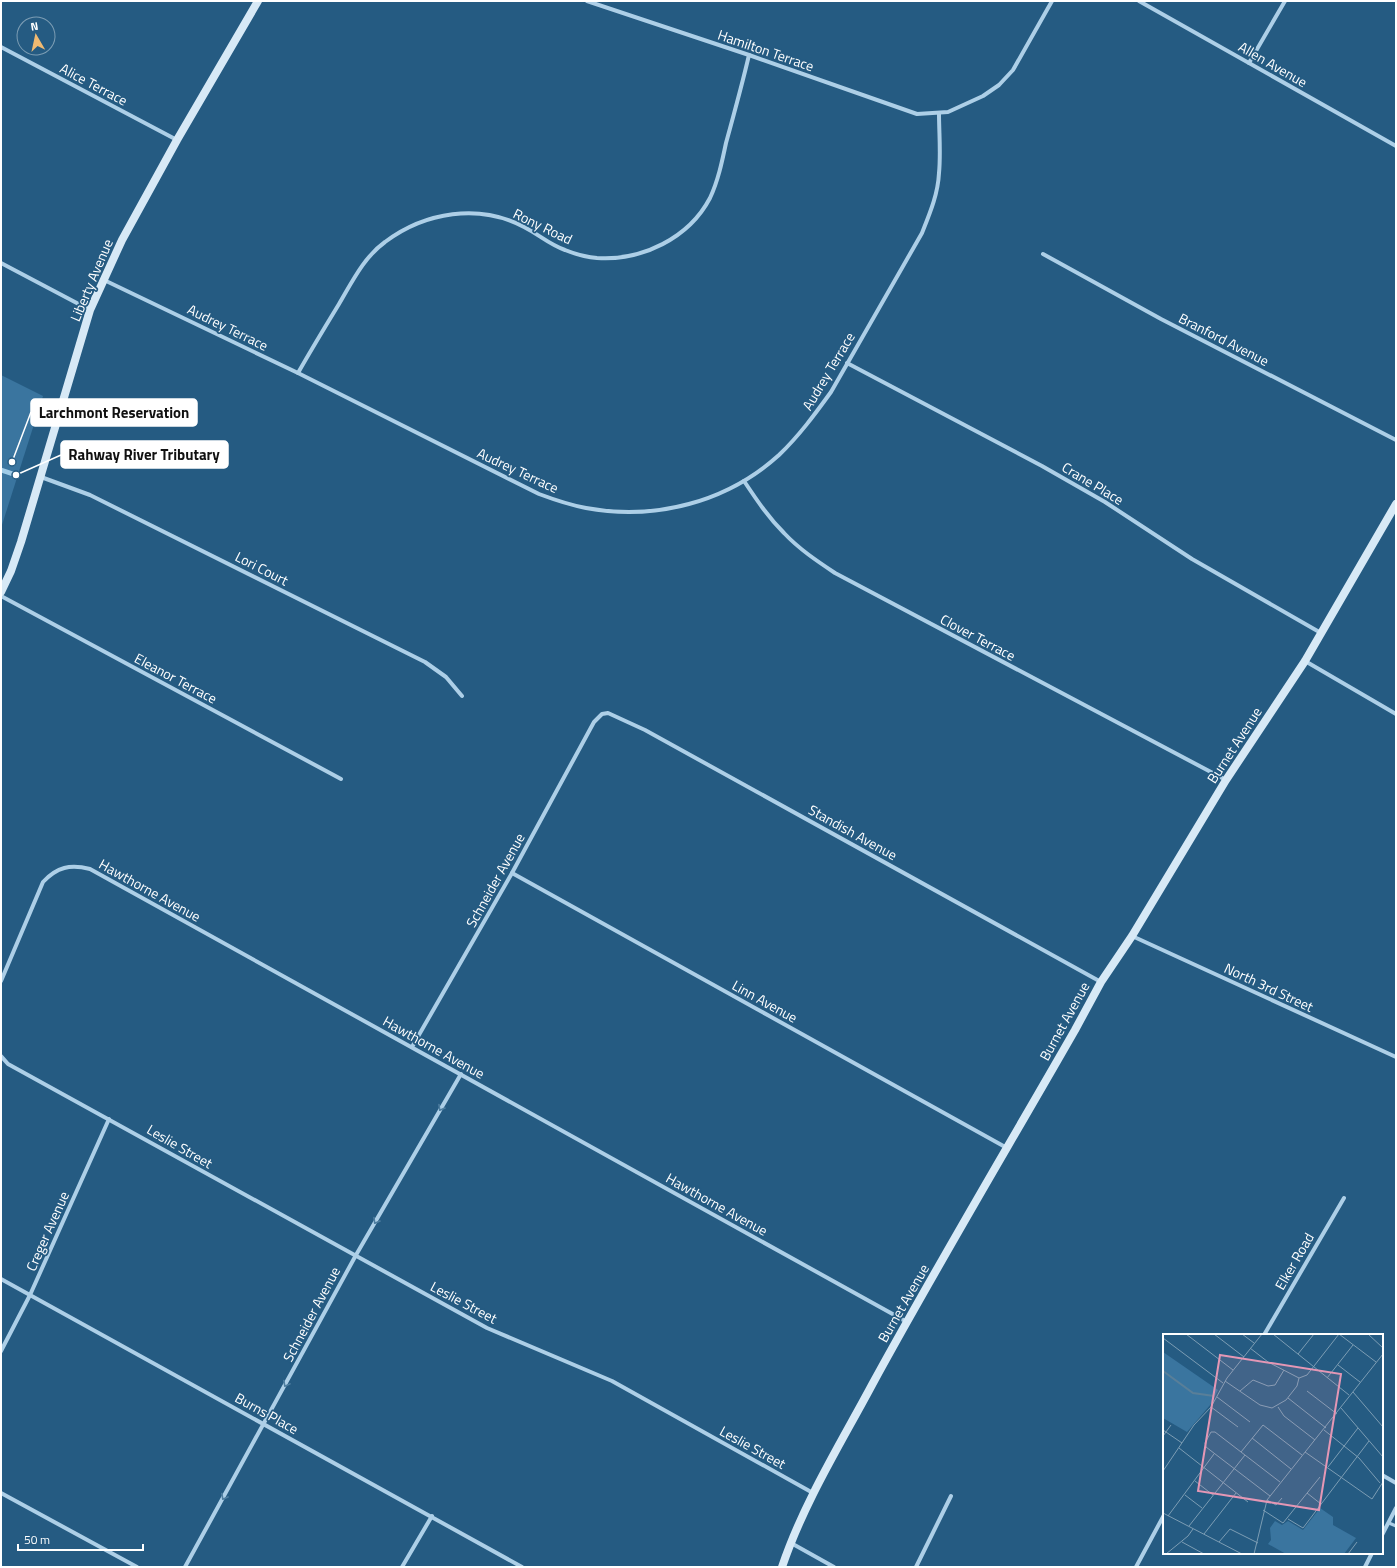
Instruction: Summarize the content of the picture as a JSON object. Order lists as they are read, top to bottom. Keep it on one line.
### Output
{"streets":{"street":["Hamilton Terrace","Allen Avenue","Alice Terrace","Rony Road","Liberty Avenue","Audrey Terrace","Branford Avenue","Crane Place","Lori Court","Clover Terrace","Eleanor Terrace","Burnet Avenue","Standish Avenue","Schneider Avenue","Hawthorne Avenue","North 3rd Street","Linn Avenue","Leslie Street","Creger Avenue","Elker Road","Burns Place"]},"crossings":[["Hamilton Terrace","Rony Road"],["Hamilton Terrace","Audrey Terrace"],["Alice Terrace","Liberty Avenue"],["Rony Road","Audrey Terrace"],["Liberty Avenue","Audrey Terrace"],["Liberty Avenue","Lori Court"],["Audrey Terrace","Crane Place"],["Audrey Terrace","Clover Terrace"],["Crane Place","Burnet Avenue"],["Clover Terrace","Burnet Avenue"],["Burnet Avenue","Standish Avenue"],["Burnet Avenue","Hawthorne Avenue"],["Burnet Avenue","North 3rd Street"],["Burnet Avenue","Linn Avenue"],["Burnet Avenue","Leslie Street"],["Standish Avenue","Schneider Avenue"],["Schneider Avenue","Hawthorne Avenue"],["Schneider Avenue","Linn Avenue"],["Schneider Avenue","Leslie Street"],["Schneider Avenue","Burns Place"],["Leslie Street","Creger Avenue"],["Creger Avenue","Burns Place"]],"one_way":["Schneider Avenue"],"places":["Larchmont Reservation","Rahway River Tributary"],"scale_bar":"50 m","north":"top"}
